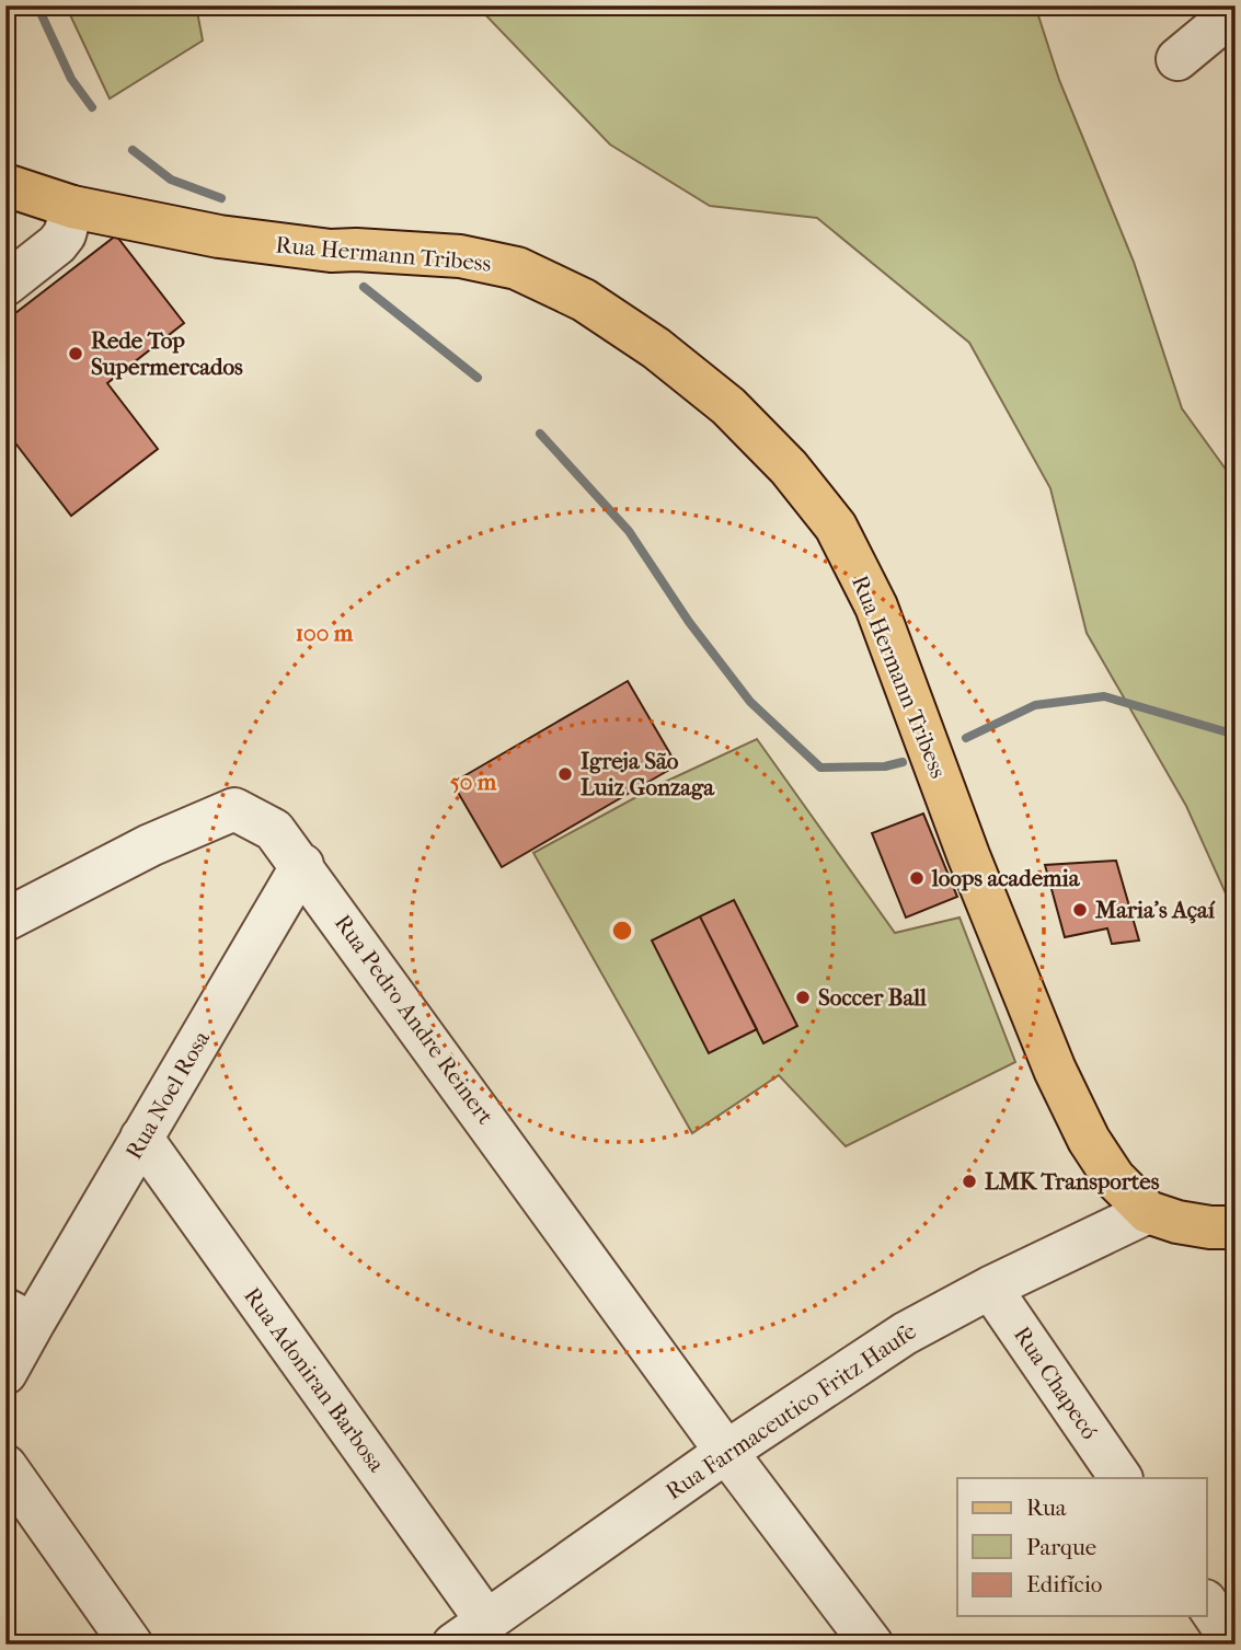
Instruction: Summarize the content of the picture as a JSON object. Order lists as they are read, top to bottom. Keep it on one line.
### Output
{"streets":{"main road":["Rua Hermann Tribess"],"street":["Rua Pedro Andre Reinert","Rua Noel Rosa","Rua Adoniran Barbosa","Rua Chapecó","Rua Farmaceutico Fritz Haufe"]},"crossings":[["Rua Hermann Tribess","Rua Farmaceutico Fritz Haufe"],["Rua Pedro Andre Reinert","Rua Noel Rosa"],["Rua Pedro Andre Reinert","Rua Farmaceutico Fritz Haufe"],["Rua Noel Rosa","Rua Adoniran Barbosa"],["Rua Adoniran Barbosa","Rua Farmaceutico Fritz Haufe"],["Rua Chapecó","Rua Farmaceutico Fritz Haufe"]],"places":["Rede Top Supermercados","Igreja São Luiz Gonzaga","loops academia","Maria's Açaí","Soccer Ball","LMK Transportes"],"legend":["Rua","Parque","Edifício"],"rings":["100 m","50 m"]}
